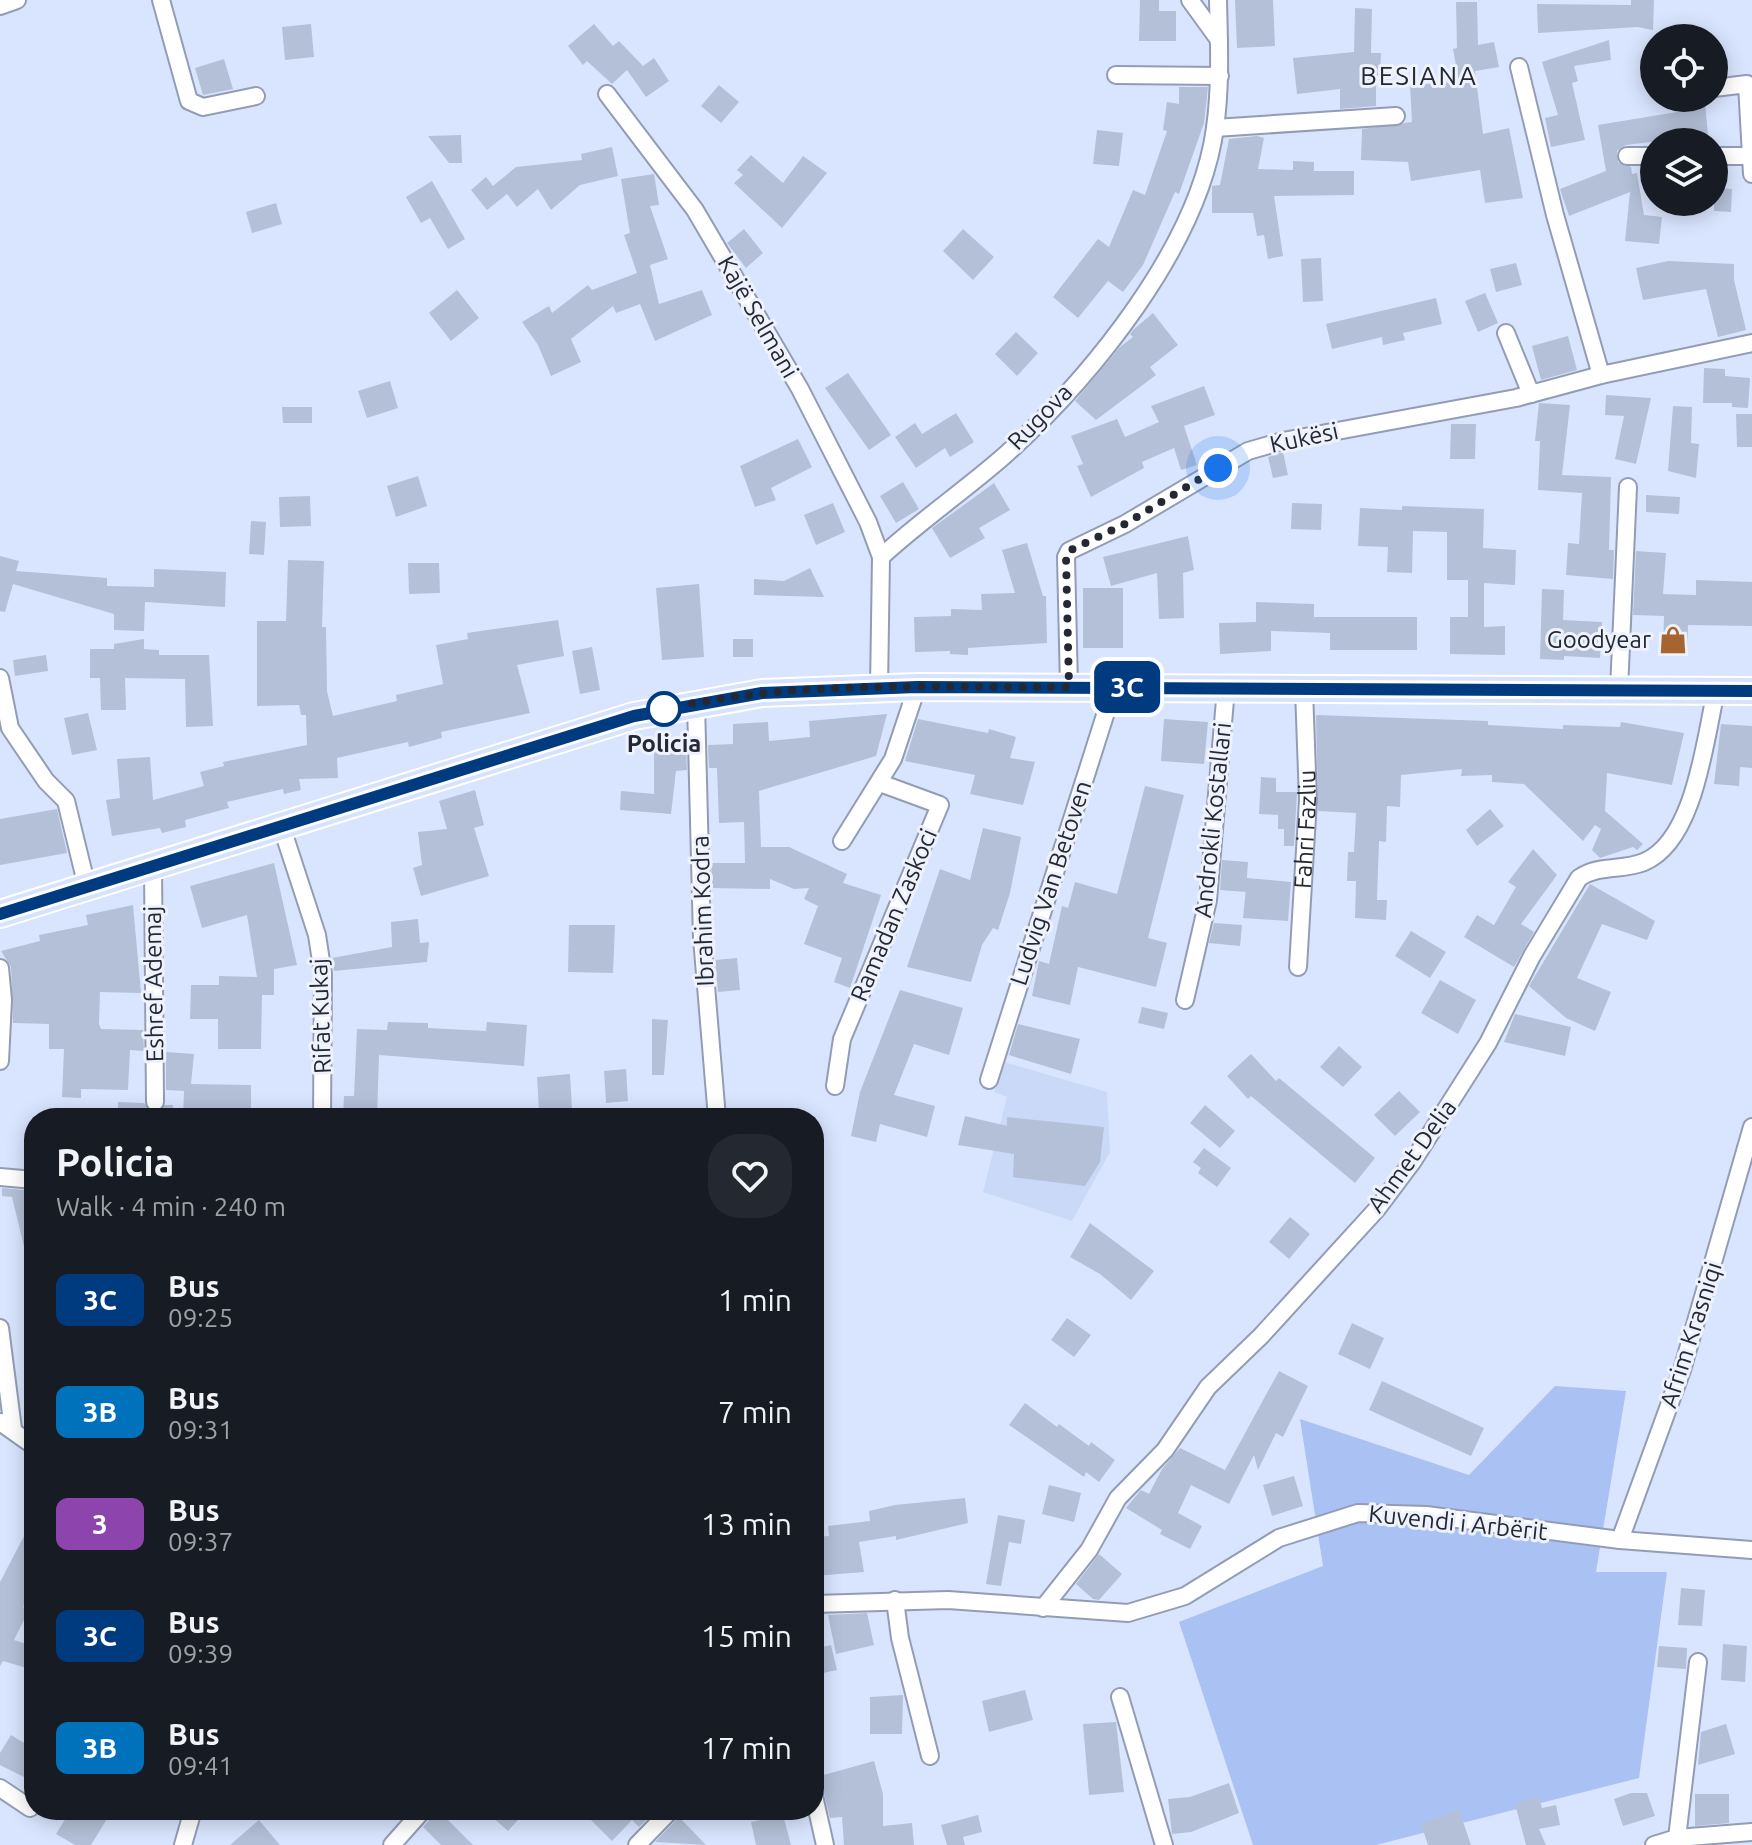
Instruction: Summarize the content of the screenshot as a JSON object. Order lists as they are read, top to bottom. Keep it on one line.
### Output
{"streets":{"street":["Kajë Selmani","Rugova","Kukësi","Androkli Kostallari","Fahri Fazliu","Ludvig Van Betoven","Ibrahim Kodra","Ramadan Zaskoci","Eshref Ademaj","Rifat Kukaj","Ahmet Delia","Afrim Krasniqi","Kuvendi i Arbërit"]},"crossings":[["Kajë Selmani","Rugova"],["Ahmet Delia","Kuvendi i Arbërit"],["Afrim Krasniqi","Kuvendi i Arbërit"]],"districts":["BESIANA"],"places":{"shop":["Goodyear"],"other":["Policia"]},"lines":["bus line 3C"],"page":{"on_map":"3C","heading":["Policia","Walk · 4 min · 240 m"],"list":[{"mark":"3C","name":"Bus","note":"09:25","value":"1 min"},{"mark":"3B","name":"Bus","note":"09:31","value":"7 min"},{"mark":"3","name":"Bus","note":"09:37","value":"13 min"},{"mark":"3C","name":"Bus","note":"09:39","value":"15 min"},{"mark":"3B","name":"Bus","note":"09:41","value":"17 min"}]}}
